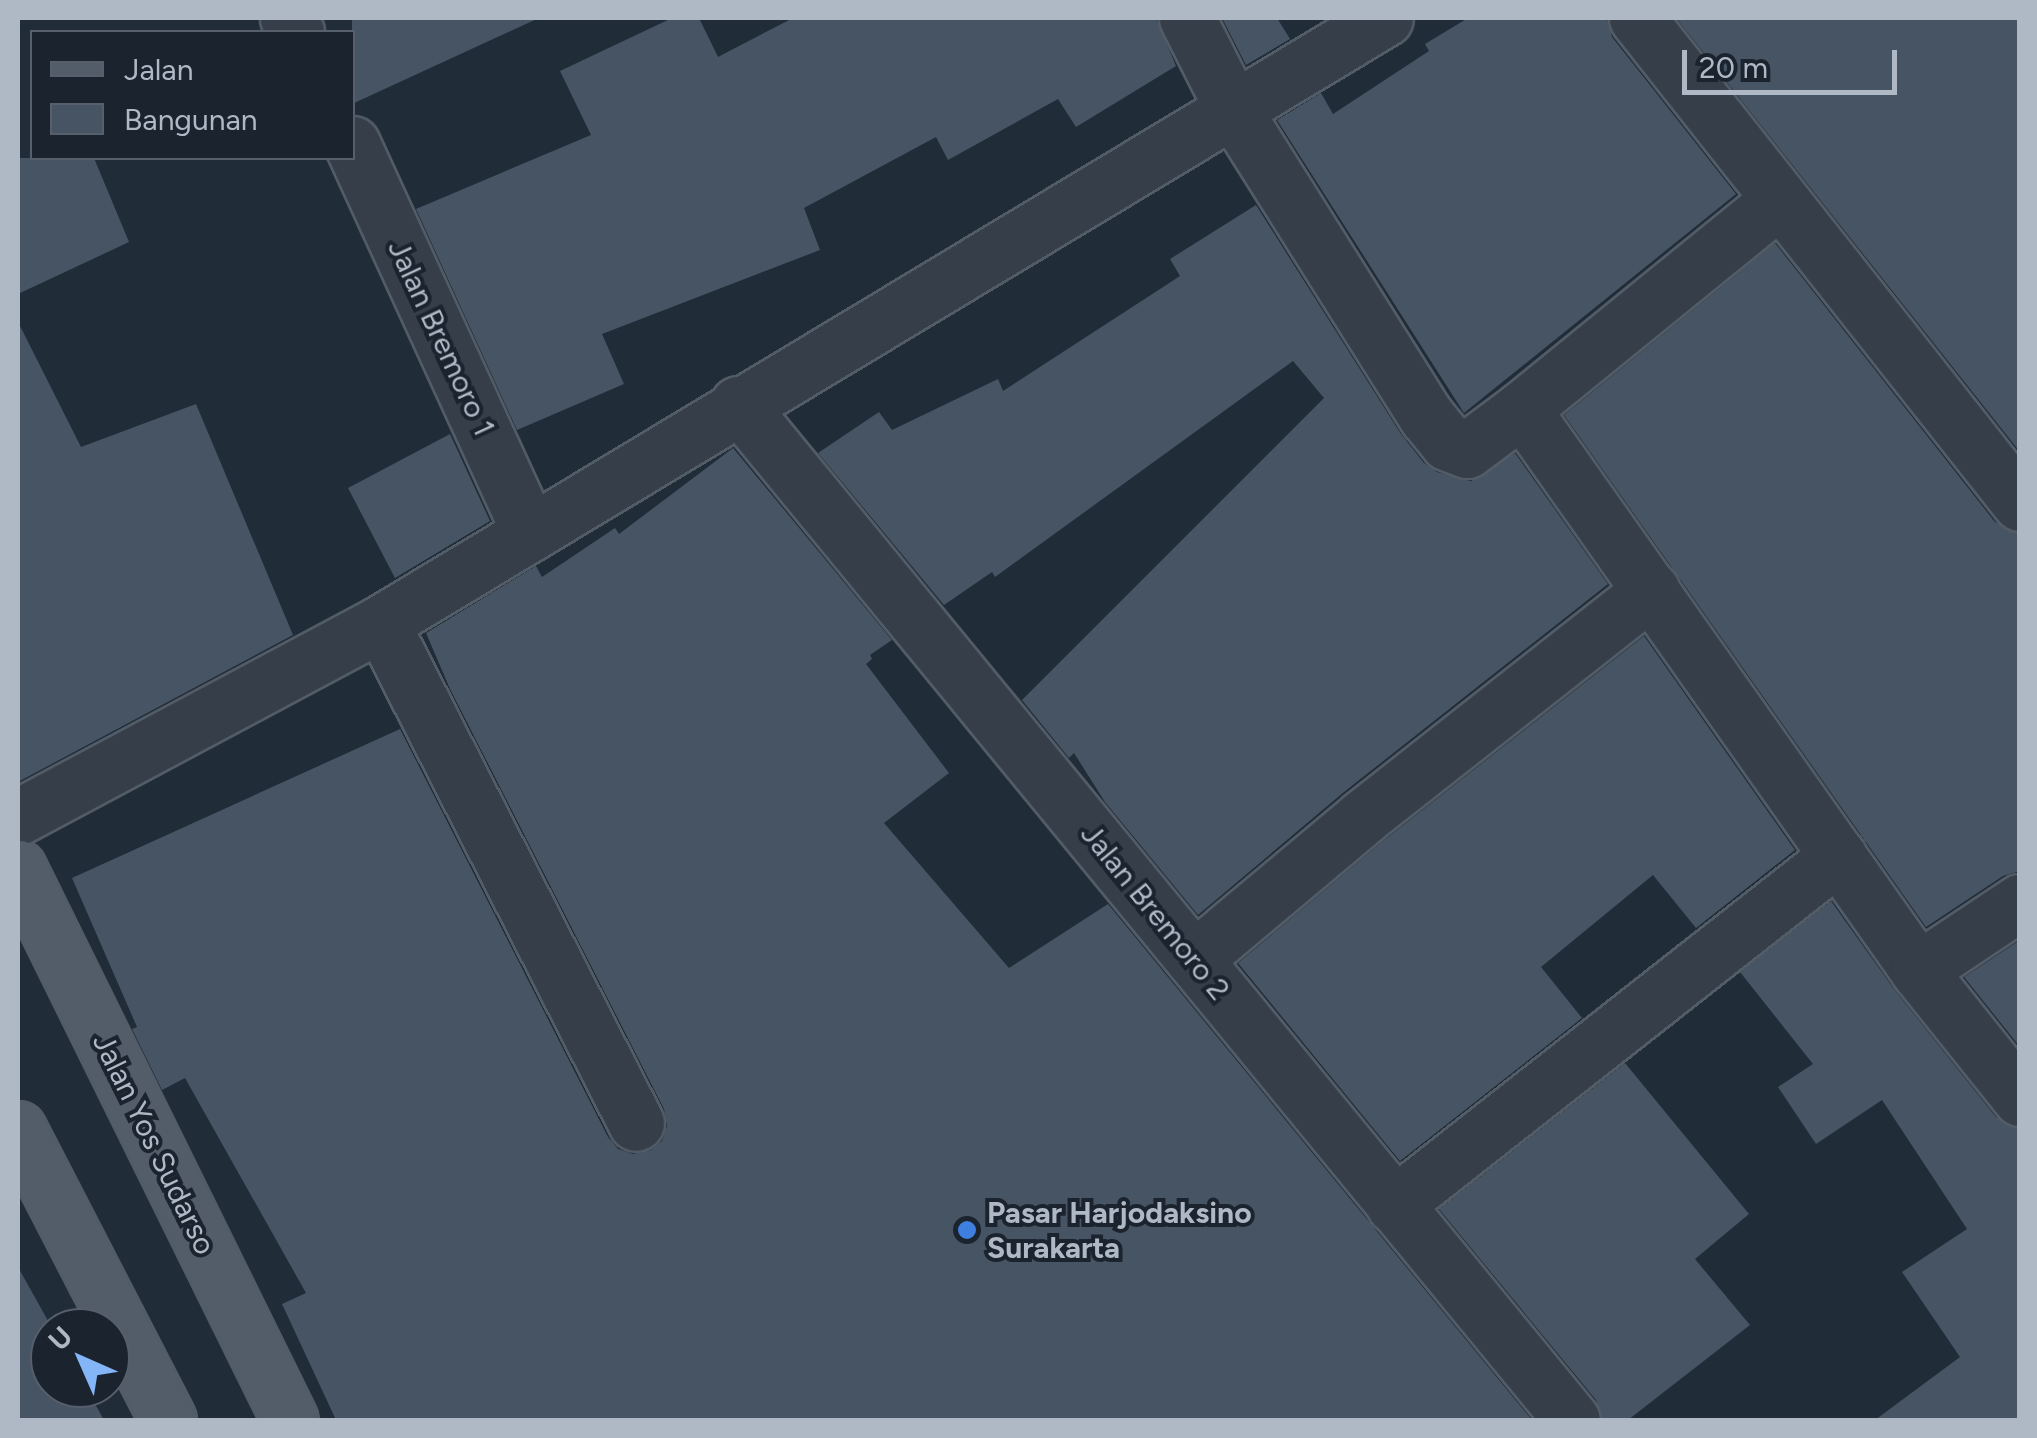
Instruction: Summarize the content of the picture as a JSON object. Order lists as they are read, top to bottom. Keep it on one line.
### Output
{"streets":{"main road":["Jalan Yos Sudarso"],"street":["Jalan Bremoro 1","Jalan Bremoro 2"]},"places":["Pasar Harjodaksino Surakarta"],"legend":["Jalan","Bangunan"],"scale_bar":"20 m","north":"top left"}
